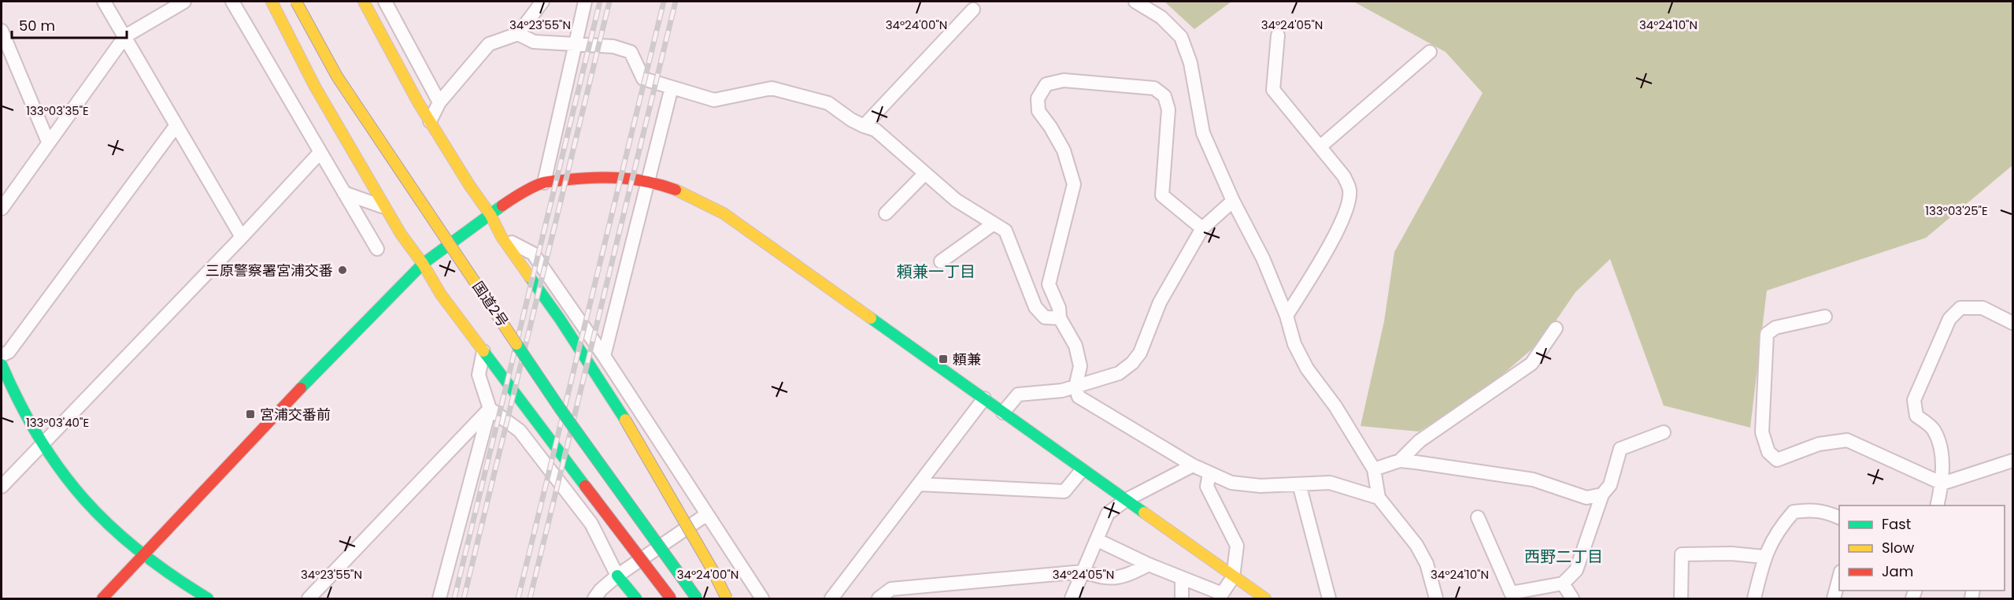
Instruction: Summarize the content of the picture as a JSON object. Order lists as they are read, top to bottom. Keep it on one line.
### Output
{"streets":{"main road":["国道2号"]},"districts":["頼兼一丁目","西野二丁目"],"places":{"other":["三原警察署宮浦交番"],"transit":["頼兼","宮浦交番前"]},"legend":["Fast","Slow","Jam"],"scale_bar":"50 m","coordinates":["34°23'55\"N","34°24'00\"N","34°24'05\"N","34°24'10\"N","133°03'35\"E","133°03'25\"E","133°03'40\"E"]}
